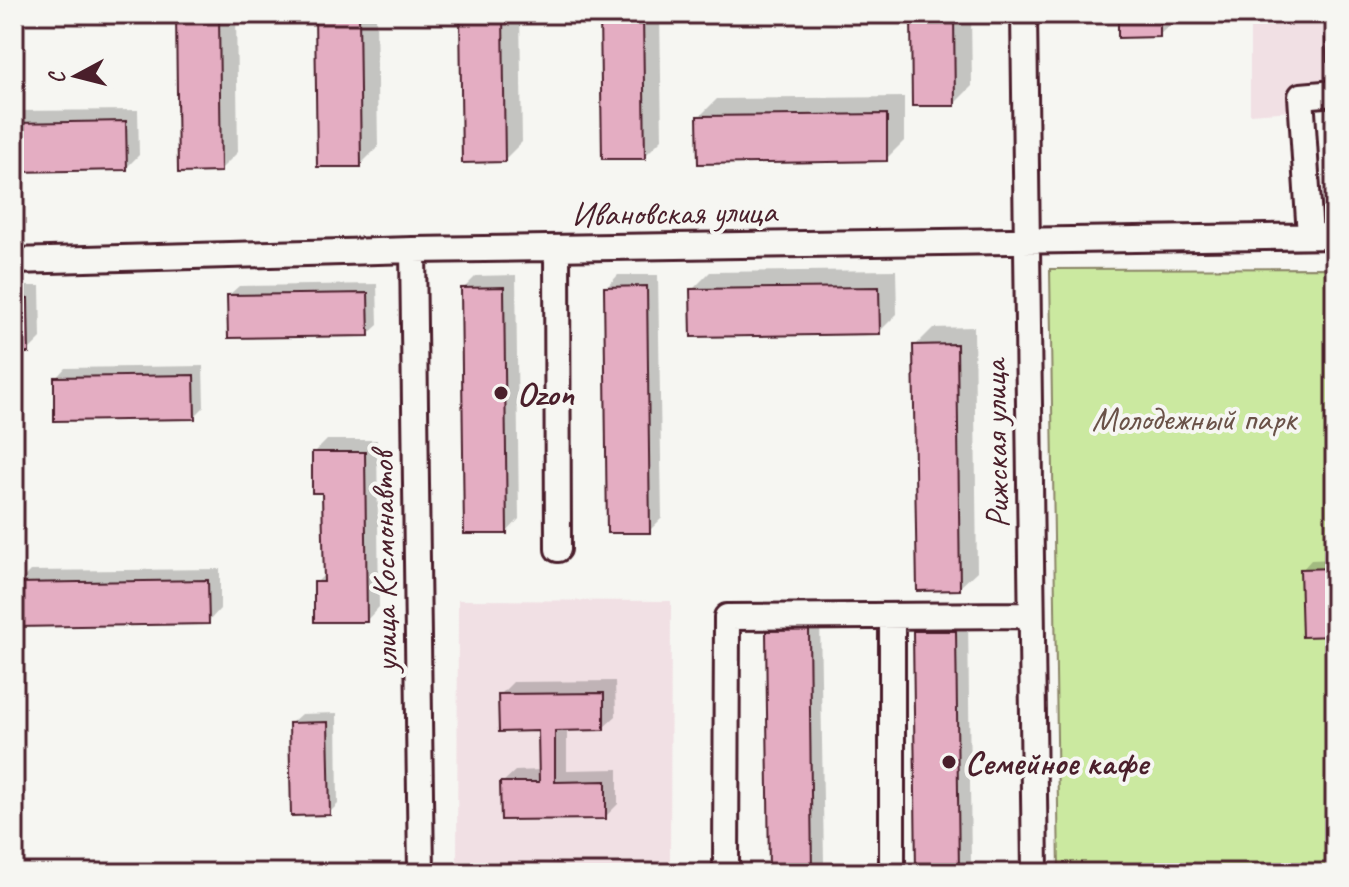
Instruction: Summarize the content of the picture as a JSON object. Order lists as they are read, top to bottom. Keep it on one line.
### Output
{"streets":{"street":["Ивановская улица","Рижская улица","улица Космонавтов"]},"crossings":[["Ивановская улица","Рижская улица"],["Ивановская улица","улица Космонавтов"]],"parks":["Молодежный парк"],"places":["Ozon","Семейное кафе"],"north":"left"}
